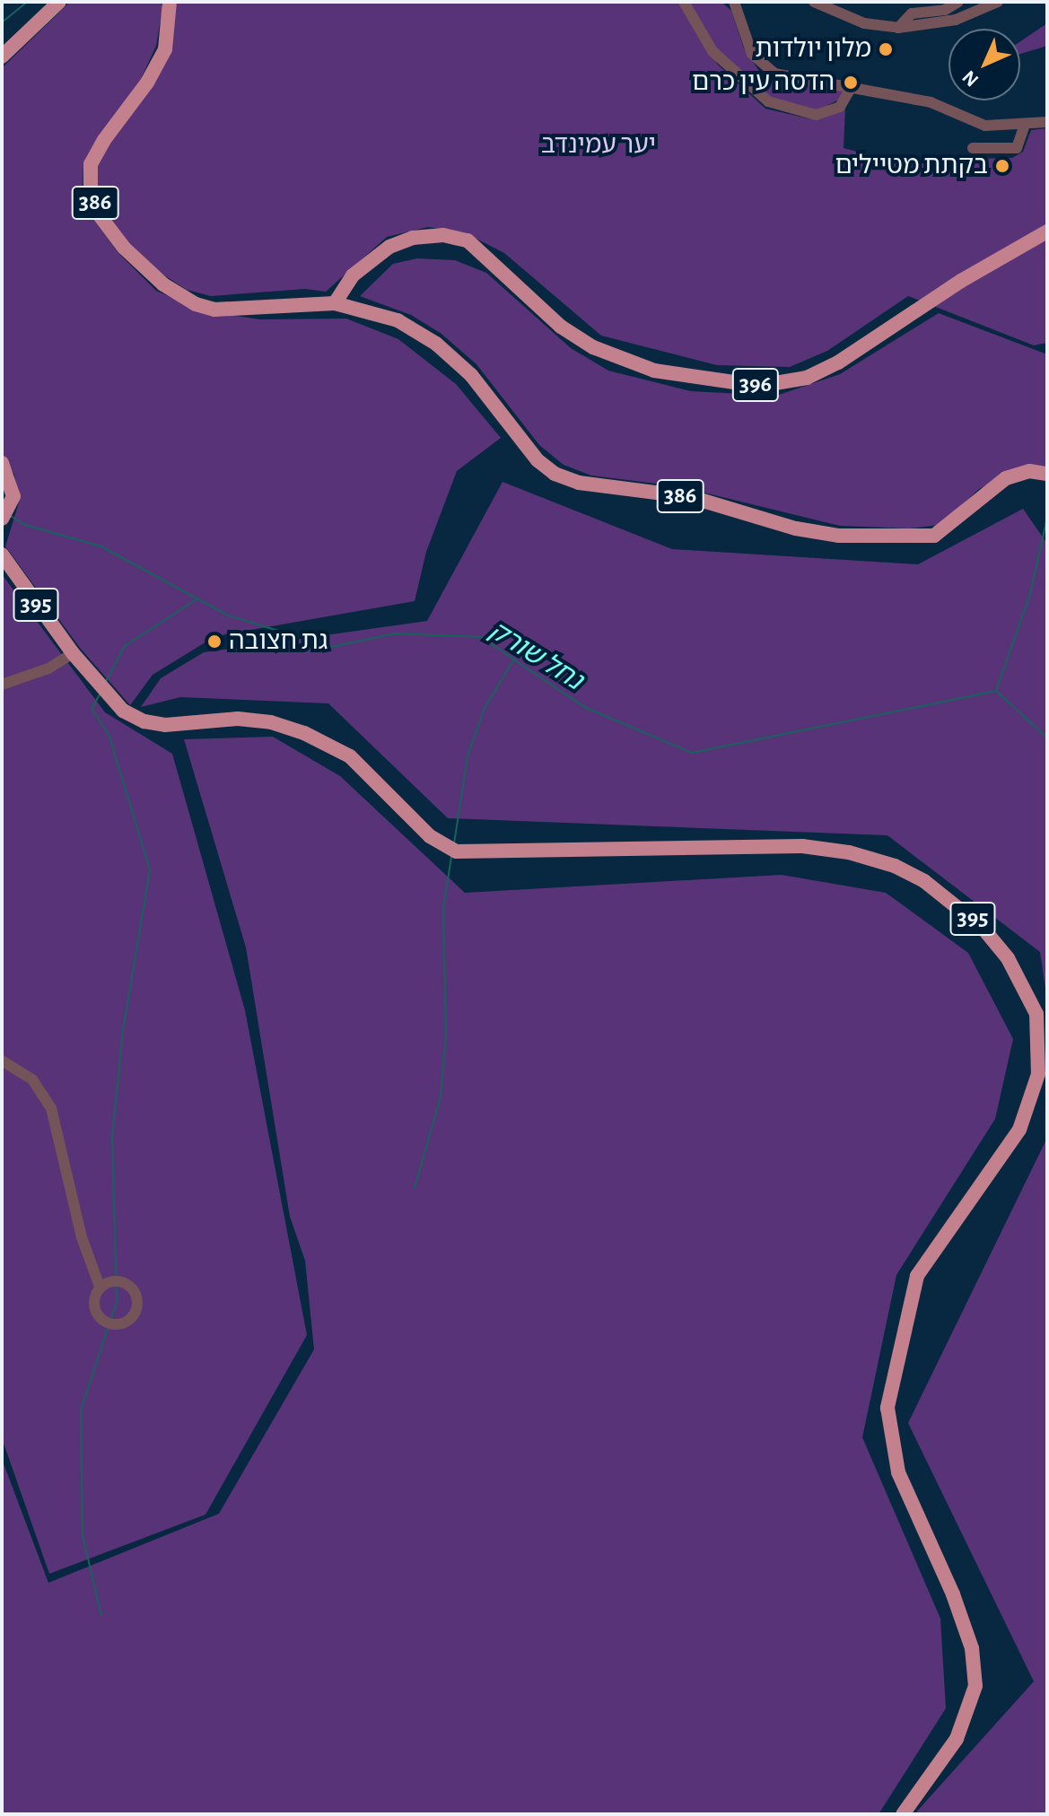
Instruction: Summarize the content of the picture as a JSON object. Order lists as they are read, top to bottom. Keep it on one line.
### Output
{"streets":{"main road":["386","396","395"]},"water":["נחל שורק"],"parks":["יער עמינדב"],"places":["מלון יולדות","הדסה עין כרם","בקתת מטיילים","גת חצובה"],"north":"bottom left"}
